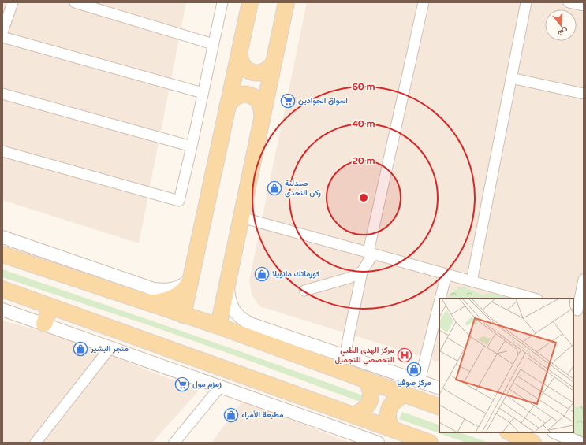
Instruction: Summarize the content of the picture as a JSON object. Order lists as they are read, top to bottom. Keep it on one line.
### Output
{"places":{"supermarket":["اسواق الجوادين","زمزم مول"],"shop":["صيدلية ركن التحدي","كوزماتك مانويلا","متجر البشير","مركز صوفيا","مطبعة الأمراء"],"hospital":["مركز الهدى الطبي التخصصي للتجميل"]},"north":"bottom","rings":["60 m","40 m","20 m"]}
